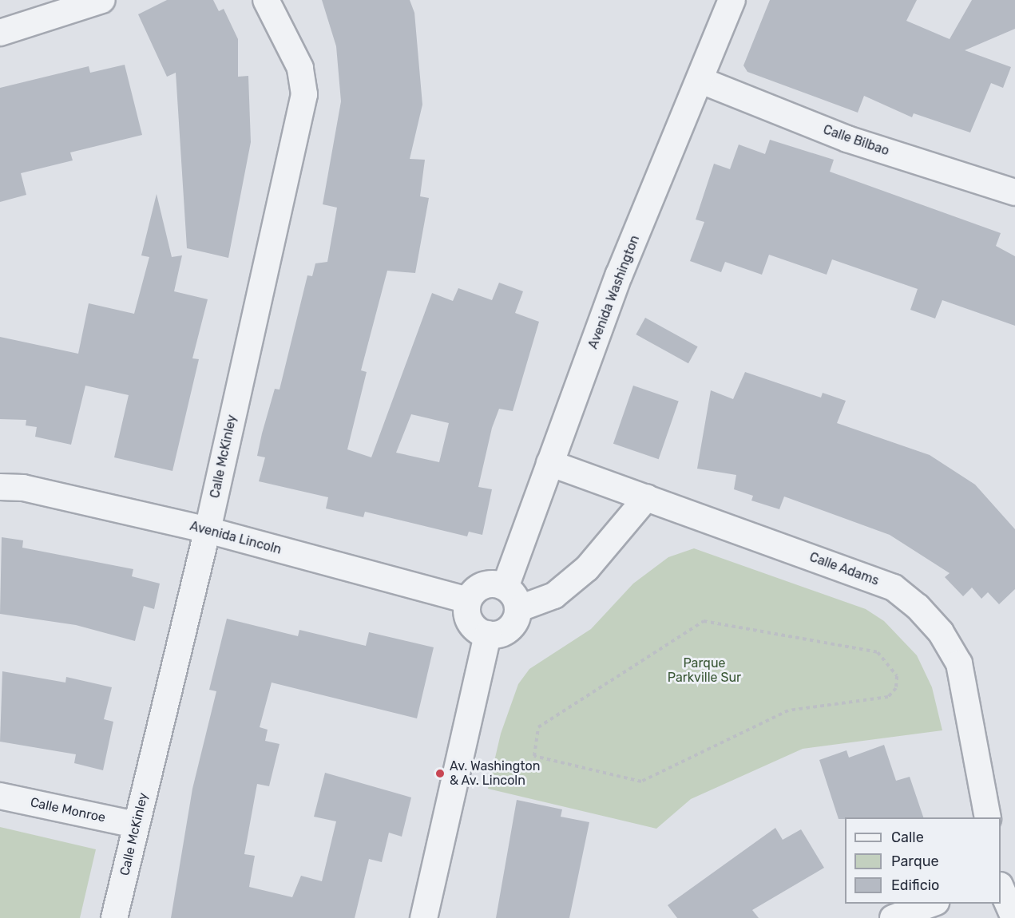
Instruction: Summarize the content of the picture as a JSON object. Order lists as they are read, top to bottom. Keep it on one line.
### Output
{"streets":{"street":["Calle Bilbao","Avenida Washington","Calle McKinley","Avenida Lincoln","Calle Adams","Calle Monroe"]},"crossings":[["Calle Bilbao","Avenida Washington"],["Avenida Washington","Avenida Lincoln"],["Avenida Washington","Calle Adams"],["Calle McKinley","Avenida Lincoln"],["Calle McKinley","Calle Monroe"]],"parks":["Parque Parkville Sur"],"places":["Av. Washington & Av. Lincoln"],"legend":["Calle","Parque","Edificio"]}
